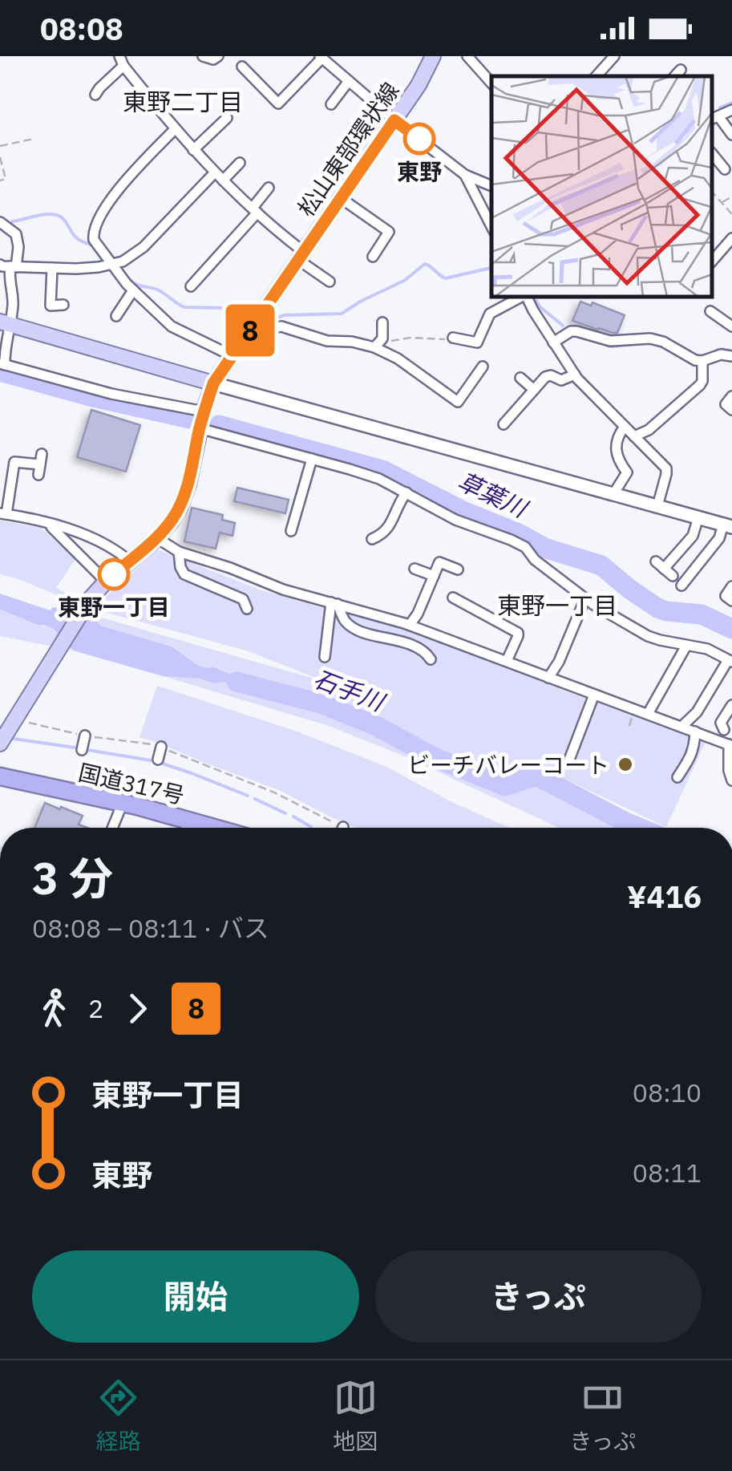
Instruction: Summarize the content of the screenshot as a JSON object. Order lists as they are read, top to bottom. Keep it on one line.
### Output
{"streets":{"highway":["国道317号"],"main road":["松山東部環状線"]},"districts":["東野二丁目","東野一丁目"],"water":["草葉川","石手川"],"places":["東野","東野一丁目","ビーチバレーコート"],"lines":["bus line 8"],"page":{"status":"08:08","on_map":"8","heading":["3 分","08:08 – 08:11 · バス","¥416"],"legs":["2","8"],"list":[{"name":"東野一丁目","value":"08:10"},{"name":"東野","value":"08:11"}],"buttons":["開始","きっぷ"],"tabs":["経路","地図","きっぷ"]}}
